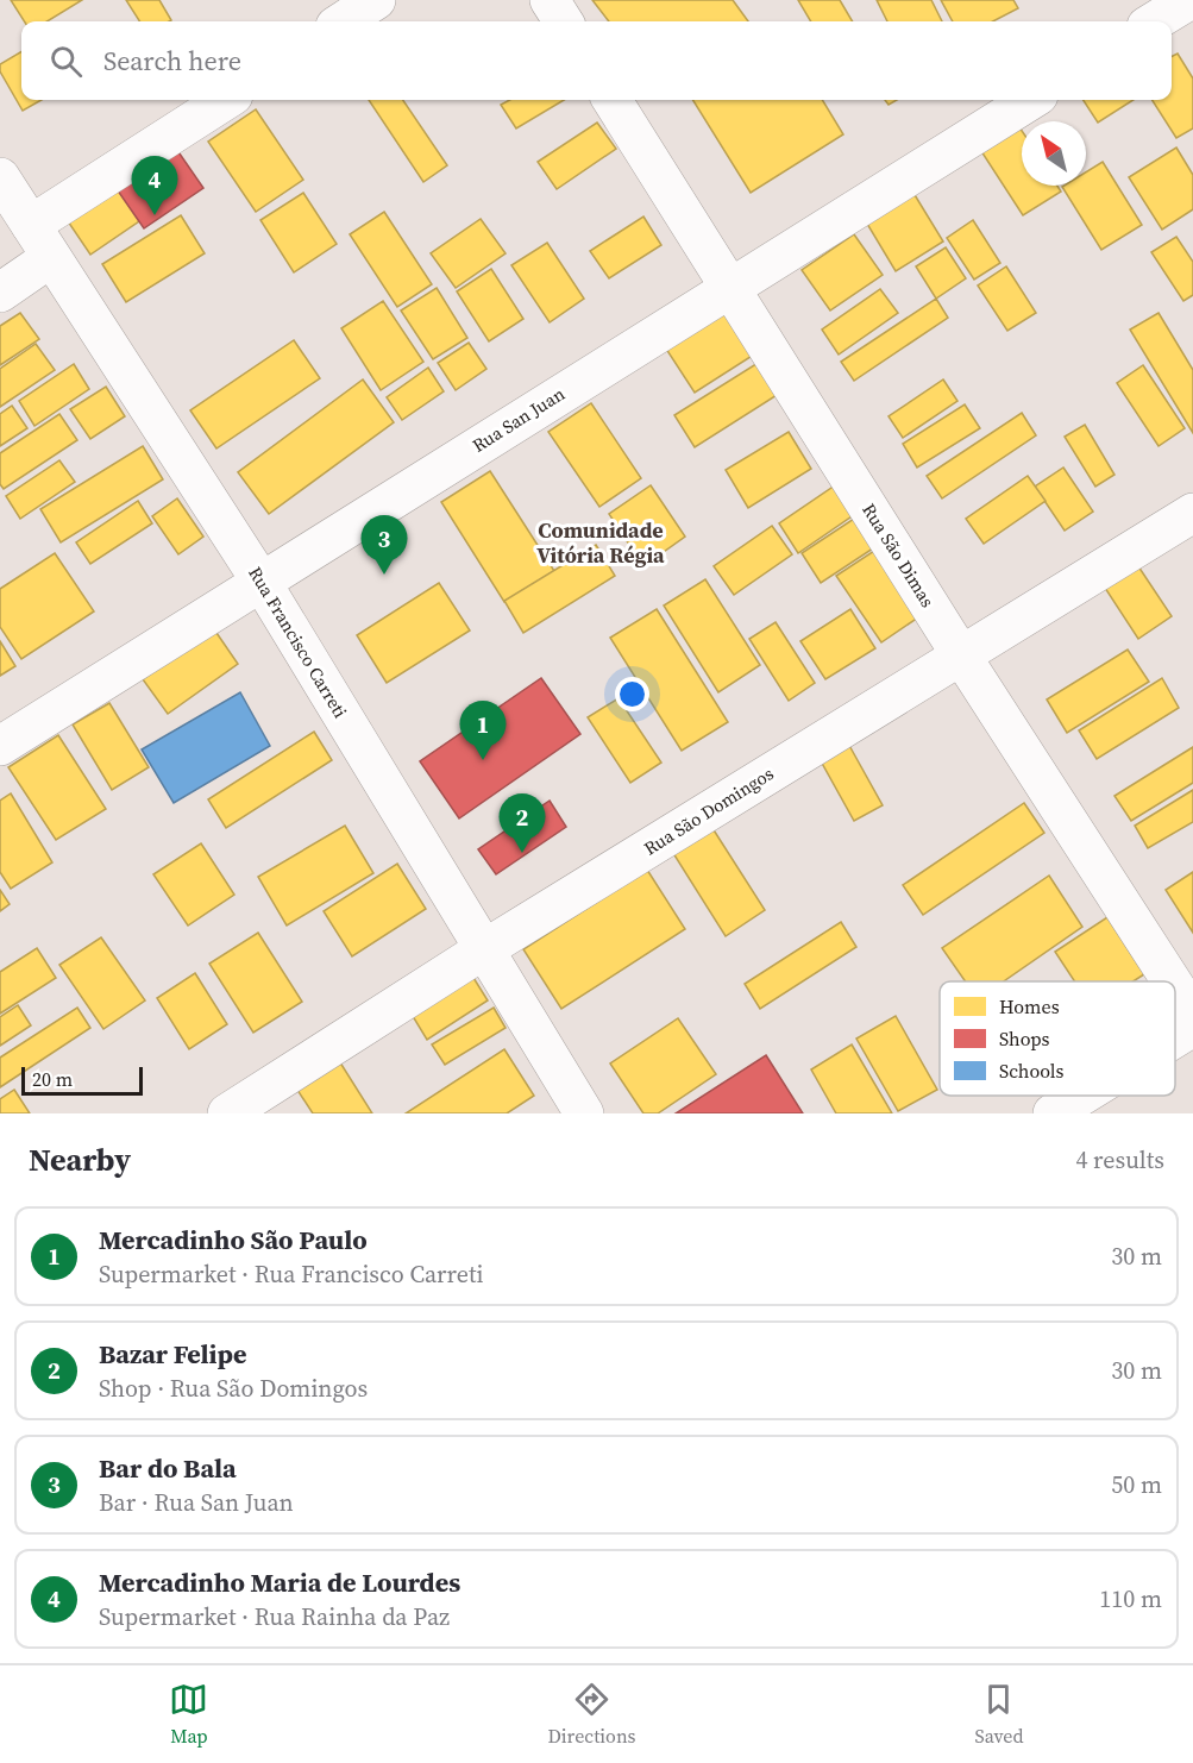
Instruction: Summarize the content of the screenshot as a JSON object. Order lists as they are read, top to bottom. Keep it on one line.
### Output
{"streets":{"street":["Rua San Juan","Rua São Dimas","Rua Francisco Carreti","Rua São Domingos"]},"crossings":[["Rua San Juan","Rua São Dimas"],["Rua San Juan","Rua Francisco Carreti"],["Rua São Dimas","Rua São Domingos"],["Rua Francisco Carreti","Rua São Domingos"]],"districts":["Comunidade Vitória Régia"],"legend":["Homes","Shops","Schools"],"scale_bar":"20 m","north":"top left","page":{"search":"Search here","pins":["4","3","1","2"],"scale":"20 m","heading":["Nearby","4 results"],"list":[{"mark":"1","name":"Mercadinho São Paulo","note":"Supermarket · Rua Francisco Carreti","value":"30 m"},{"mark":"2","name":"Bazar Felipe","note":"Shop · Rua São Domingos","value":"30 m"},{"mark":"3","name":"Bar do Bala","note":"Bar · Rua San Juan","value":"50 m"},{"mark":"4","name":"Mercadinho Maria de Lourdes","note":"Supermarket · Rua Rainha da Paz","value":"110 m"}],"nav":["Map","Directions","Saved"]}}
